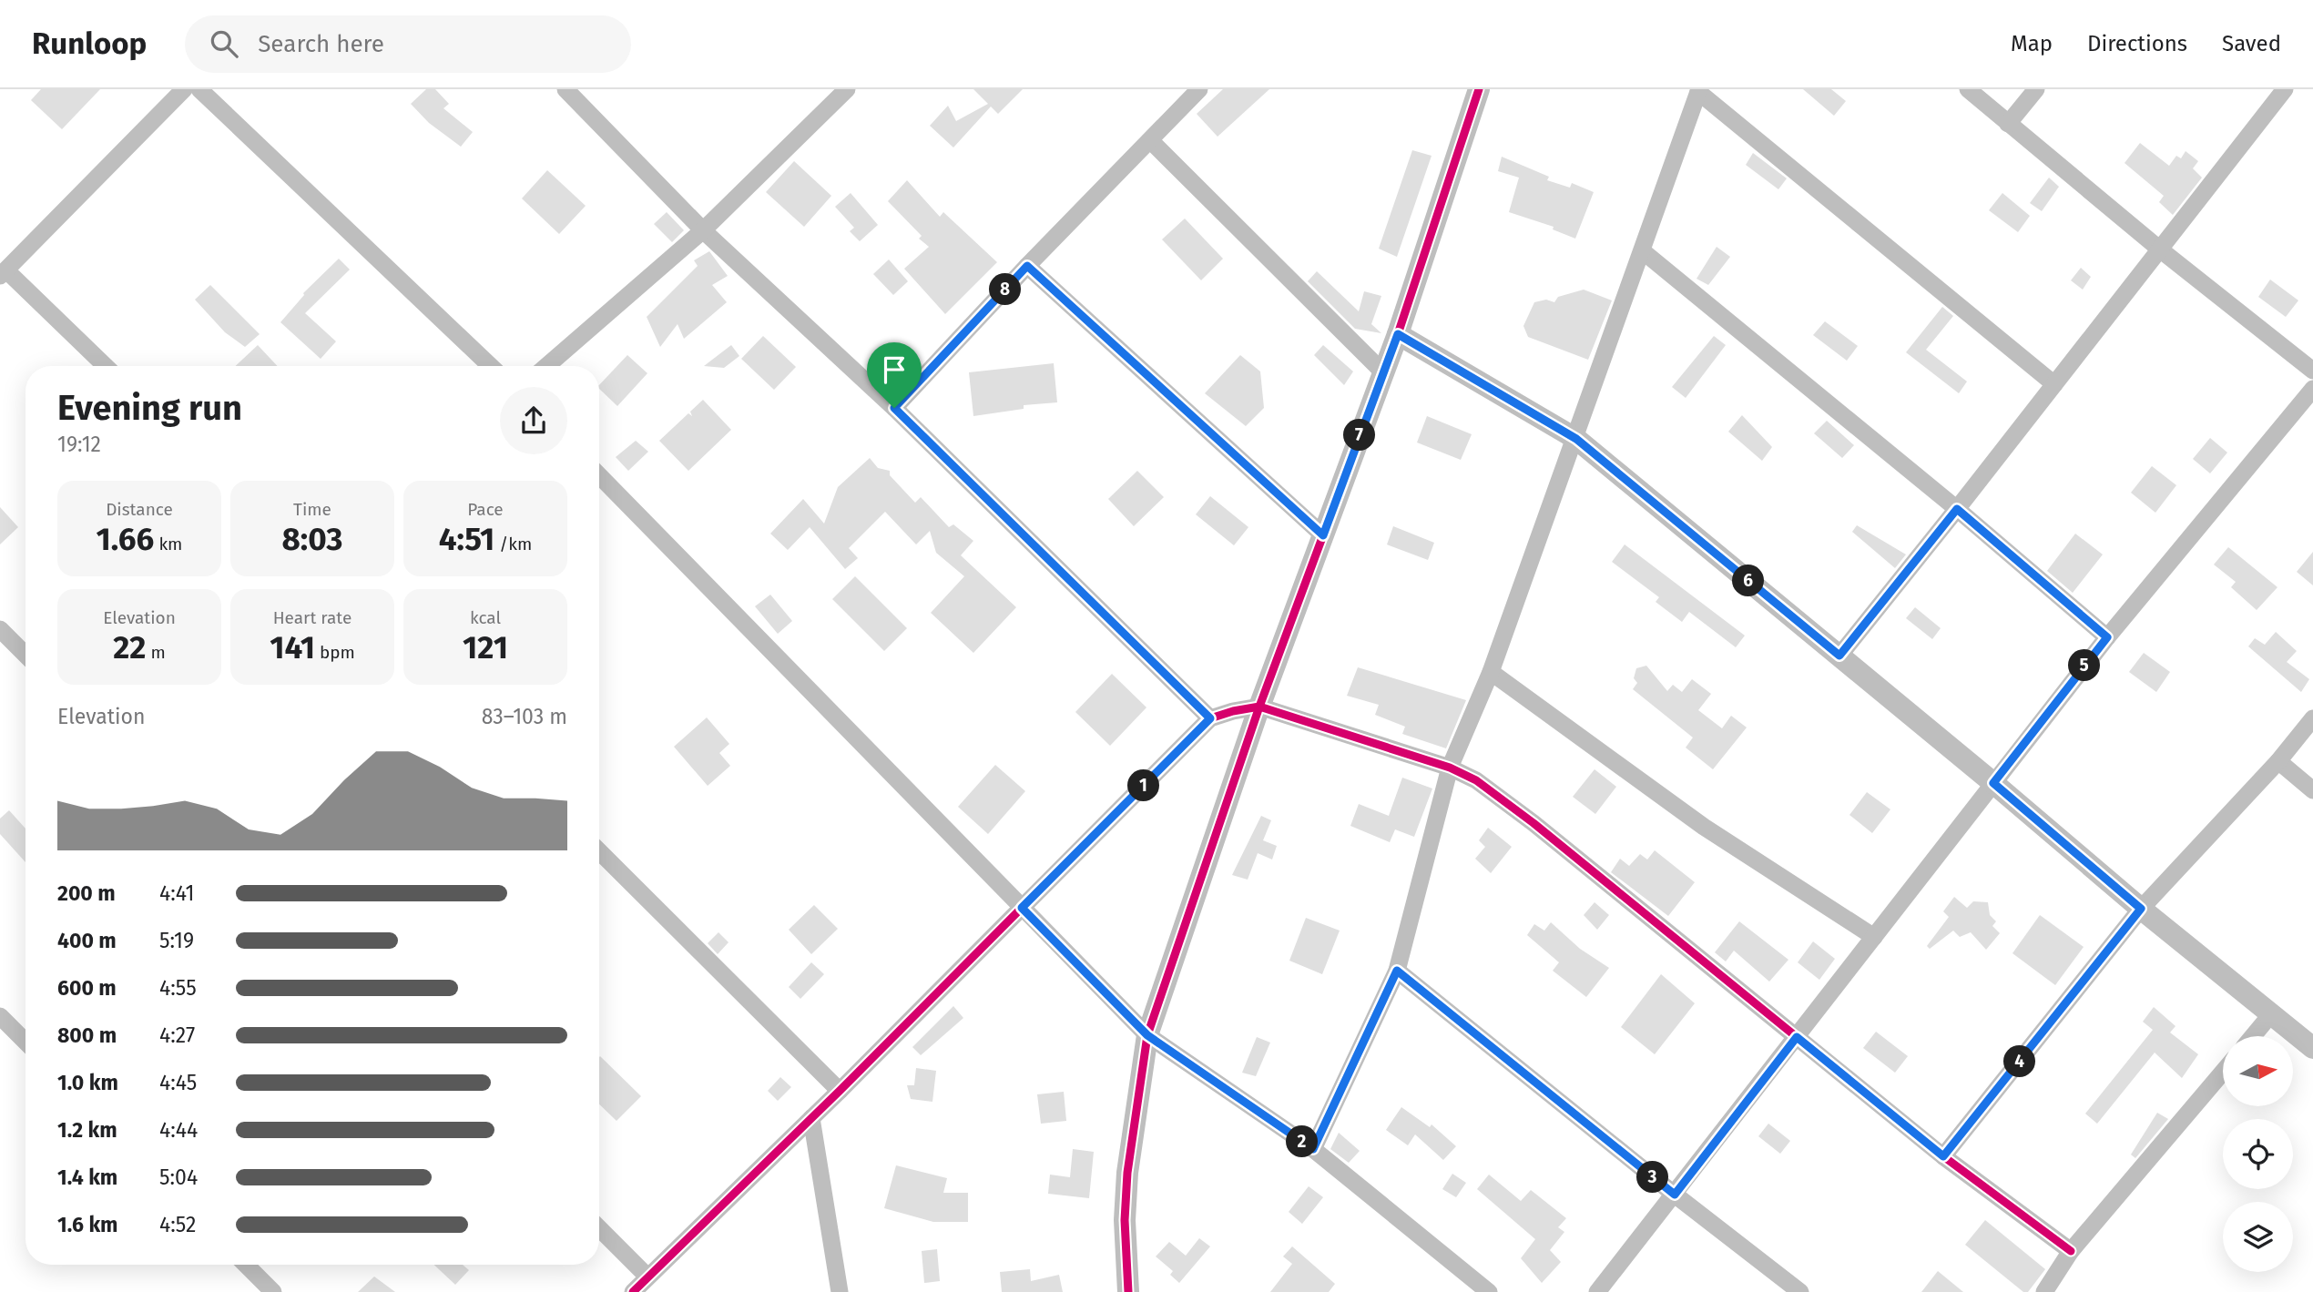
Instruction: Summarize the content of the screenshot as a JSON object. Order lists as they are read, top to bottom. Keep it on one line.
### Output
{"north":"right","page":{"header":"Runloop","search":"Search here","nav":["Map","Directions","Saved"],"pins":["8","7","6","5","1","4","2","3"],"heading":["Evening run","19:12"],"stats":[["Distance","1.66 km"],["Time","8:03"],["Pace","4:51 /km"],["Elevation","22 m"],["Heart rate","141 bpm"],["kcal","121"]],"chart":["Elevation","83–103 m"],"list":[{"name":"200 m","note":"4:41"},{"name":"400 m","note":"5:19"},{"name":"600 m","note":"4:55"},{"name":"800 m","note":"4:27"},{"name":"1.0 km","note":"4:45"},{"name":"1.2 km","note":"4:44"},{"name":"1.4 km","note":"5:04"},{"name":"1.6 km","note":"4:52"}]}}
